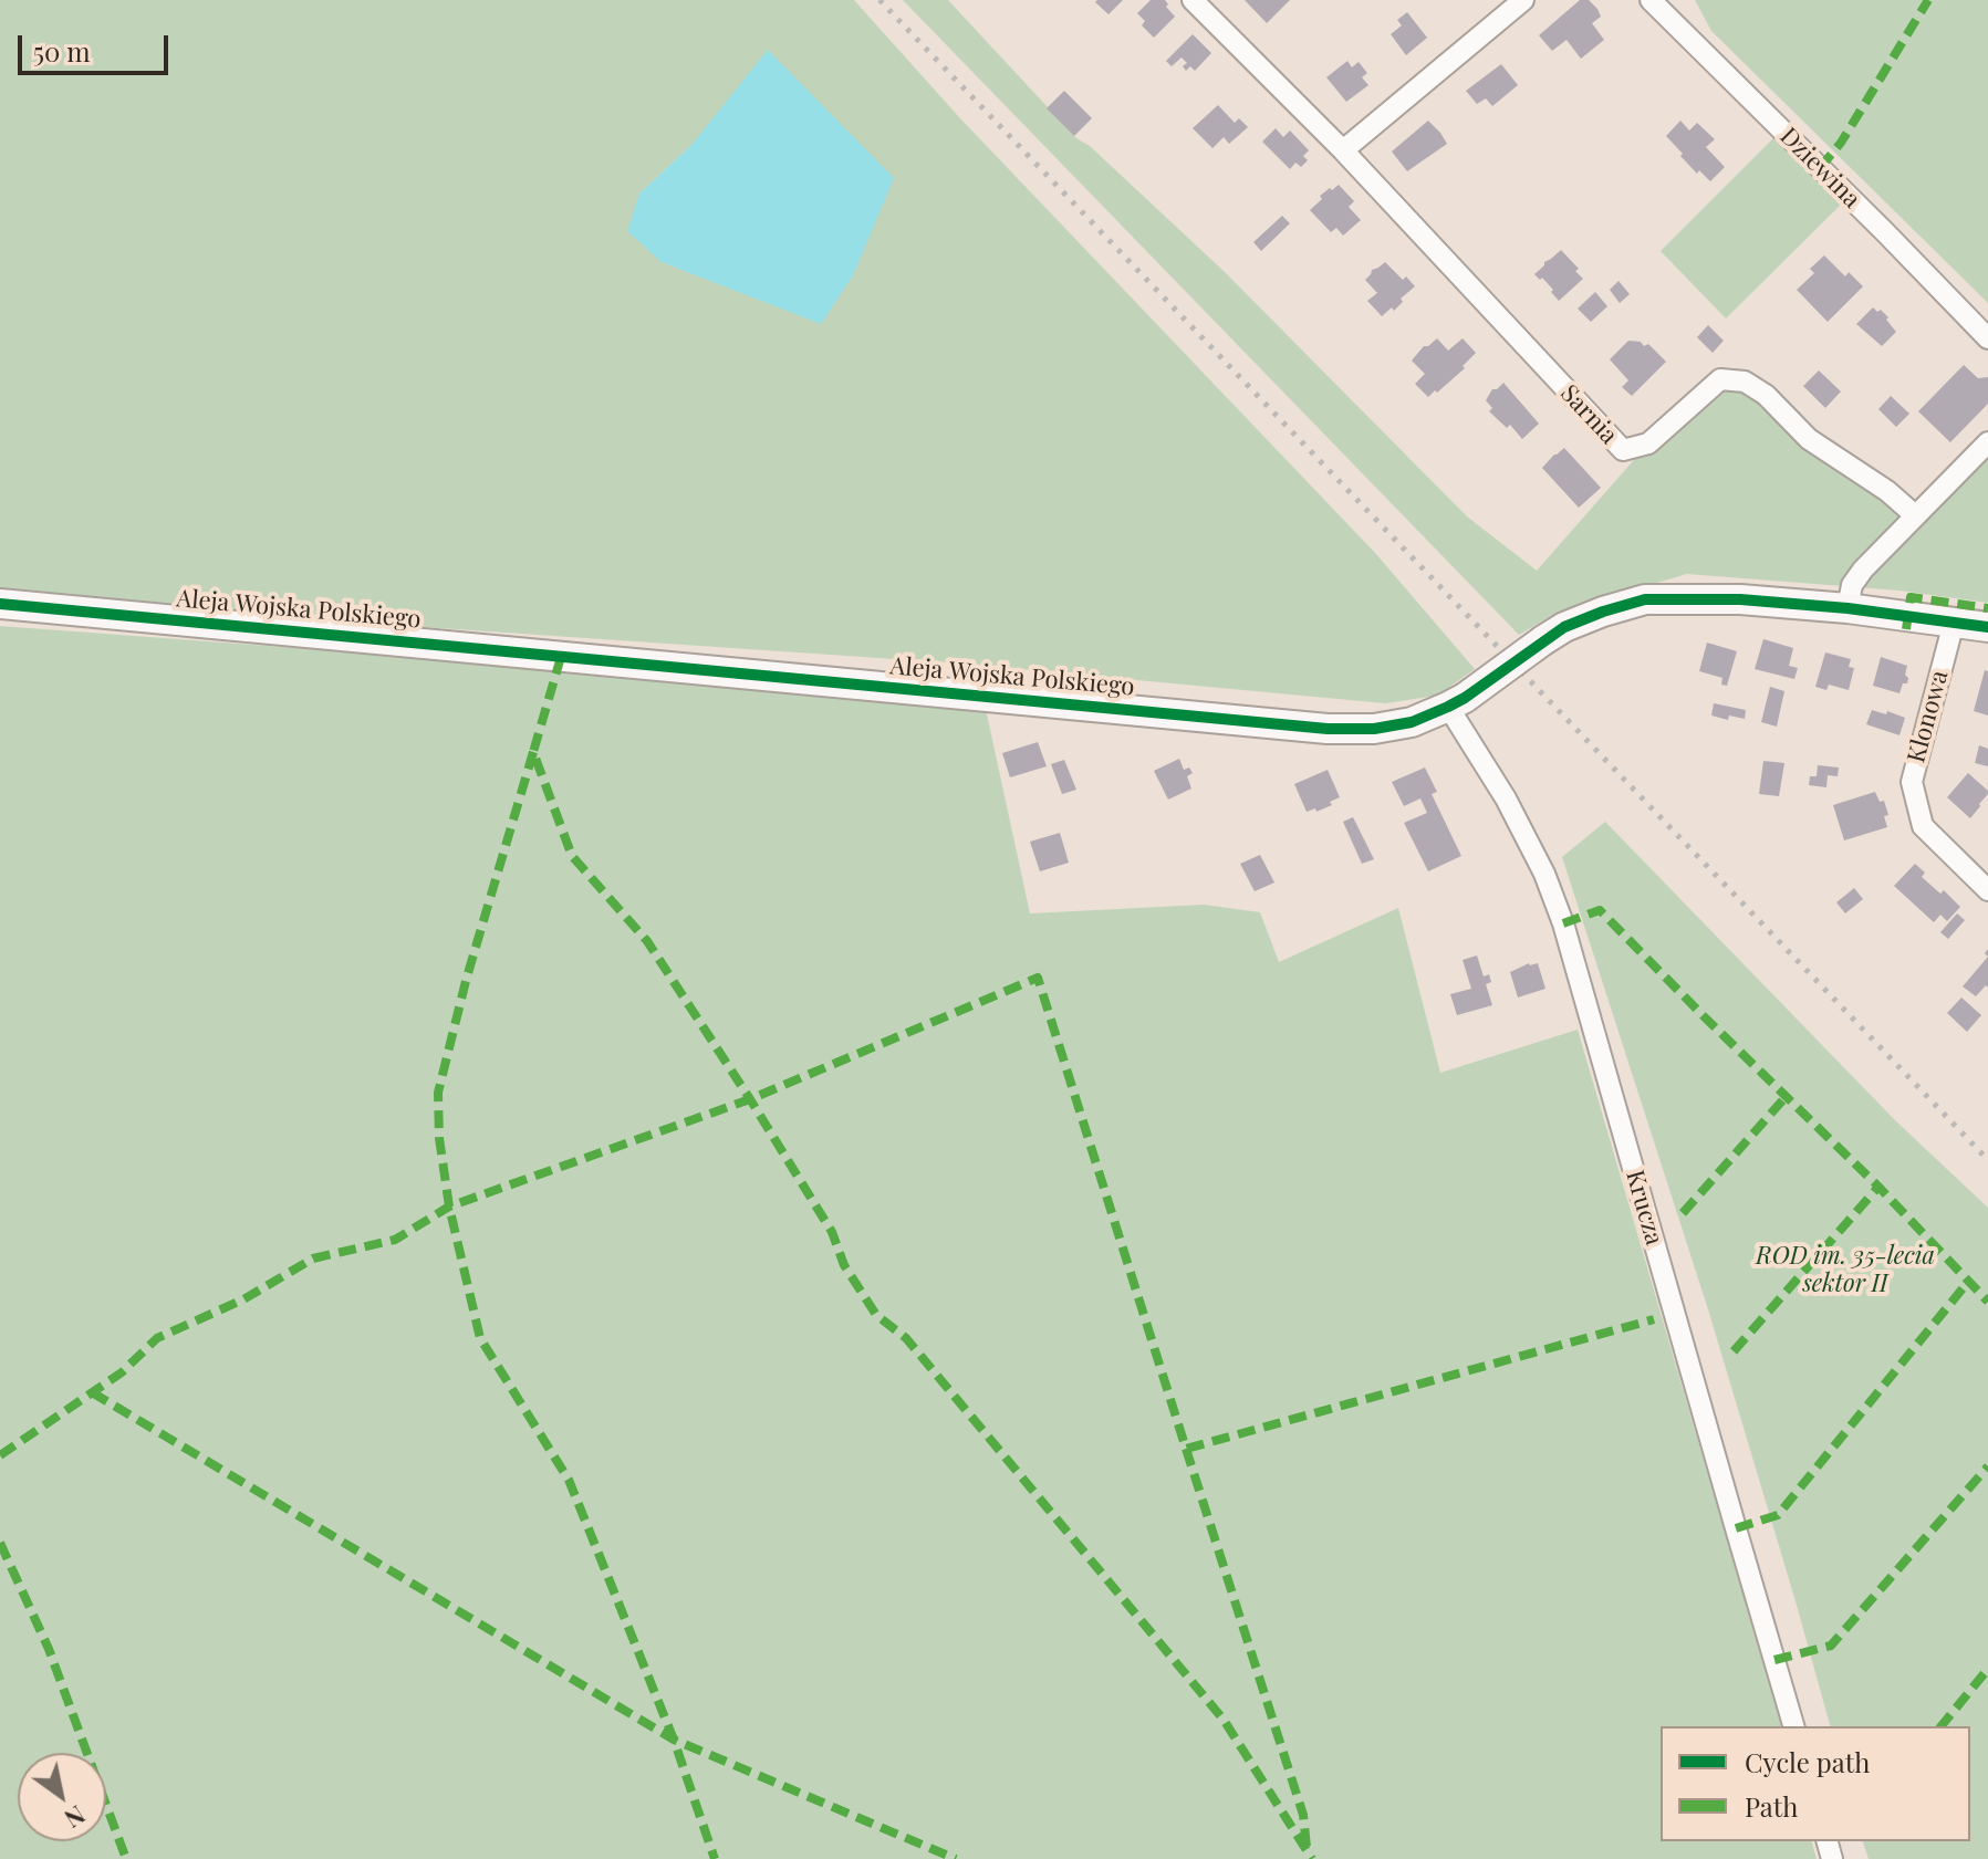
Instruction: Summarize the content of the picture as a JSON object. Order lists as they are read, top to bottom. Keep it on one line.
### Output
{"streets":{"street":["Dziewina","Sarnia","Aleja Wojska Polskiego","Klonowa","Krucza"]},"crossings":[["Aleja Wojska Polskiego","Klonowa"],["Aleja Wojska Polskiego","Krucza"]],"parks":["ROD im. 35-lecia sektor II"],"legend":["Cycle path","Path"],"scale_bar":"50 m","north":"bottom right"}
